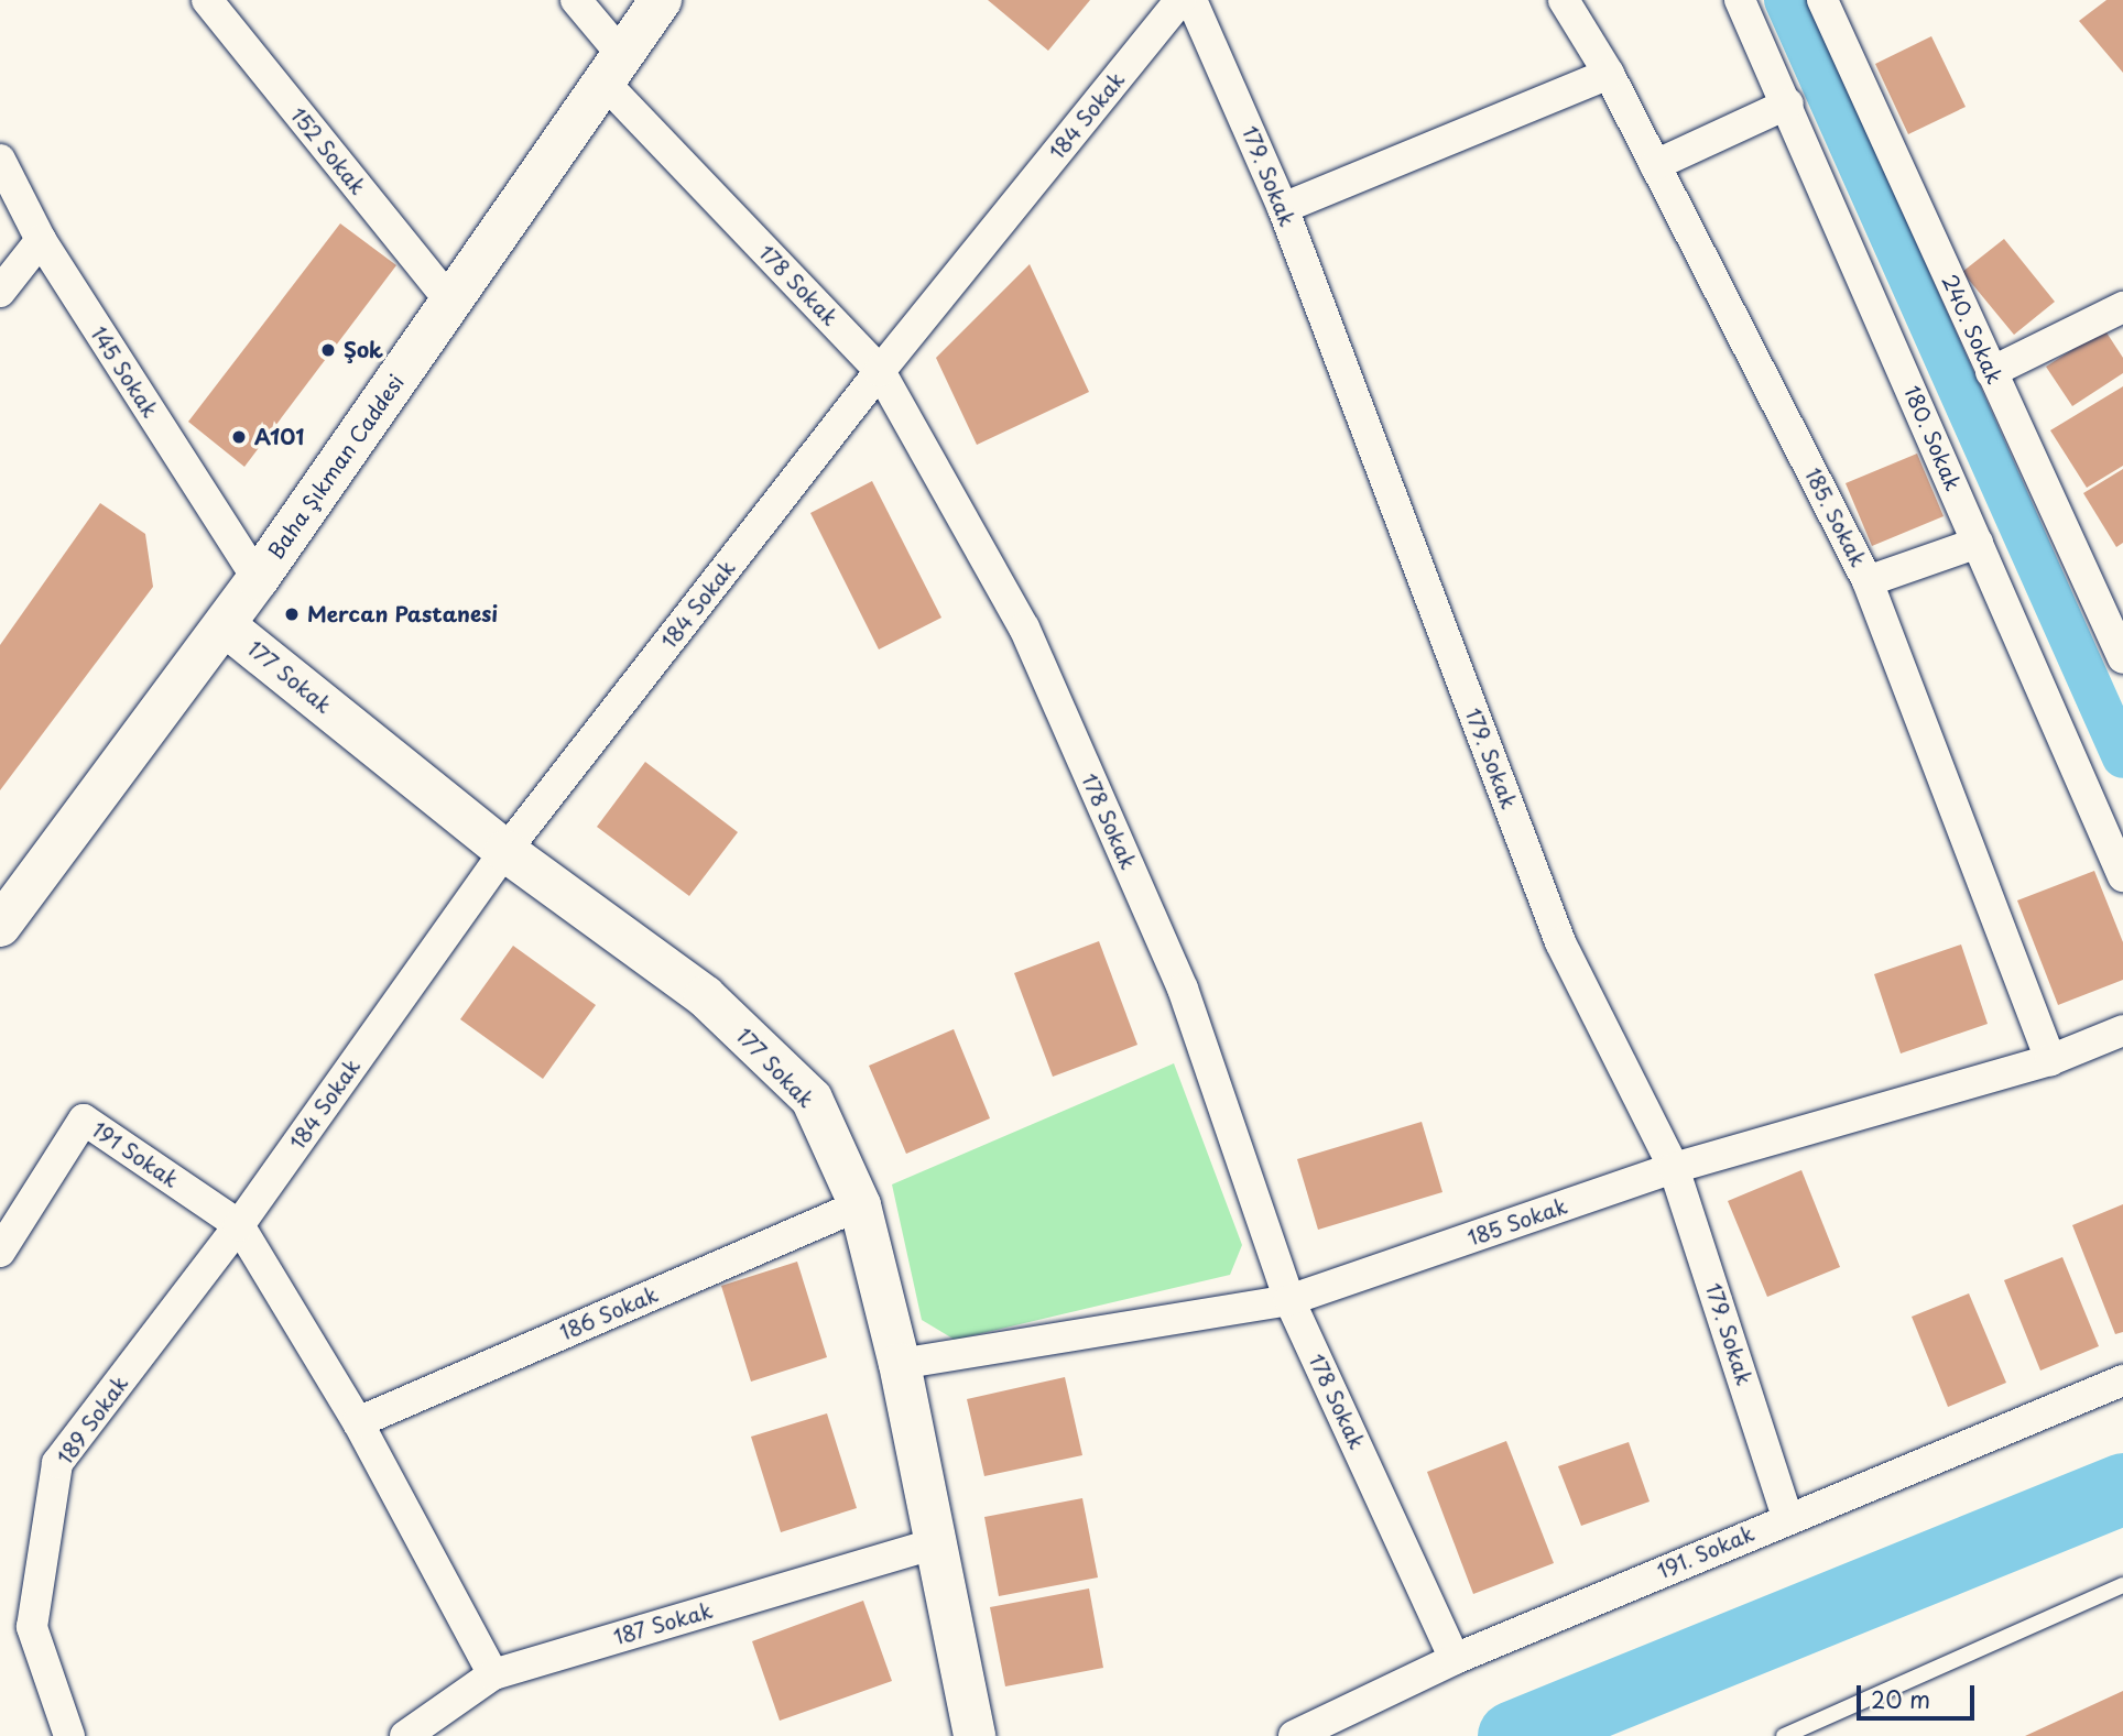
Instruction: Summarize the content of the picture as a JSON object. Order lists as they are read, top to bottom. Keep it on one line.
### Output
{"streets":{"street":["184 Sokak","152 Sokak","179. Sokak","178 Sokak","240. Sokak","145 Sokak","180. Sokak","Baha Şıkman Caddesi","185. Sokak","177 Sokak","191 Sokak","185 Sokak","186 Sokak","189 Sokak","191. Sokak","187 Sokak"]},"crossings":[["184 Sokak","178 Sokak"],["184 Sokak","177 Sokak"],["184 Sokak","191 Sokak"],["184 Sokak","189 Sokak"],["152 Sokak","Baha Şıkman Caddesi"],["179. Sokak","185 Sokak"],["179. Sokak","191. Sokak"],["178 Sokak","Baha Şıkman Caddesi"],["178 Sokak","185 Sokak"],["178 Sokak","191. Sokak"],["145 Sokak","Baha Şıkman Caddesi"],["Baha Şıkman Caddesi","177 Sokak"],["185. Sokak","185 Sokak"],["177 Sokak","185 Sokak"],["177 Sokak","186 Sokak"],["177 Sokak","187 Sokak"],["191 Sokak","189 Sokak"]],"places":["Şok","A101","Mercan Pastanesi"],"scale_bar":"20 m"}
